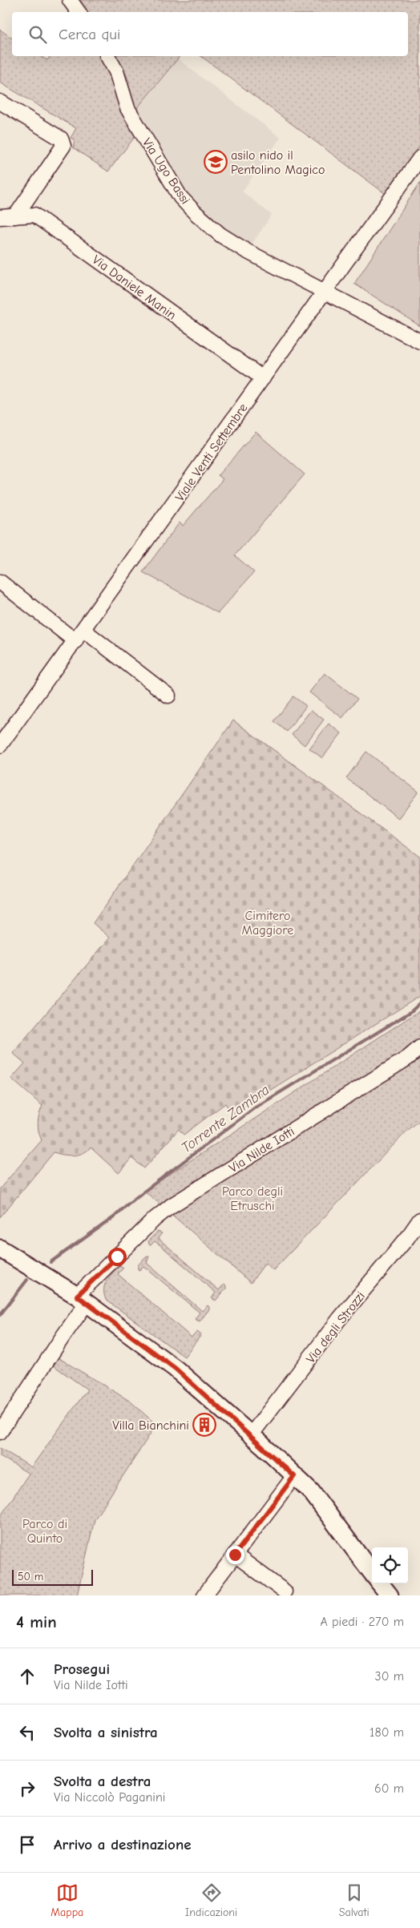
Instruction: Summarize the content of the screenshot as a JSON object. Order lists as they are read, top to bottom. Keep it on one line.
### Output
{"streets":{"street":["Via Ugo Bassi","Via Daniele Manin","Viale Venti Settembre","Via Nilde Iotti","Via degli Strozzi"]},"crossings":[["Via Ugo Bassi","Viale Venti Settembre"],["Via Daniele Manin","Viale Venti Settembre"]],"water":["Torrente Zambra"],"parks":["Cimitero Maggiore","Parco degli Etruschi","Parco di Quinto"],"places":{"school or university":["asilo nido il Pentolino Magico"],"building":["Villa Bianchini"]},"scale_bar":"50 m","page":{"search":"Cerca qui","scale":"50 m","heading":["4 min","A piedi · 270 m"],"list":[["Prosegui","Via Nilde Iotti","30 m"],["Svolta a sinistra","180 m"],["Svolta a destra","Via Niccolò Paganini","60 m"],"Arrivo a destinazione"],"nav":["Mappa","Indicazioni","Salvati"]}}
